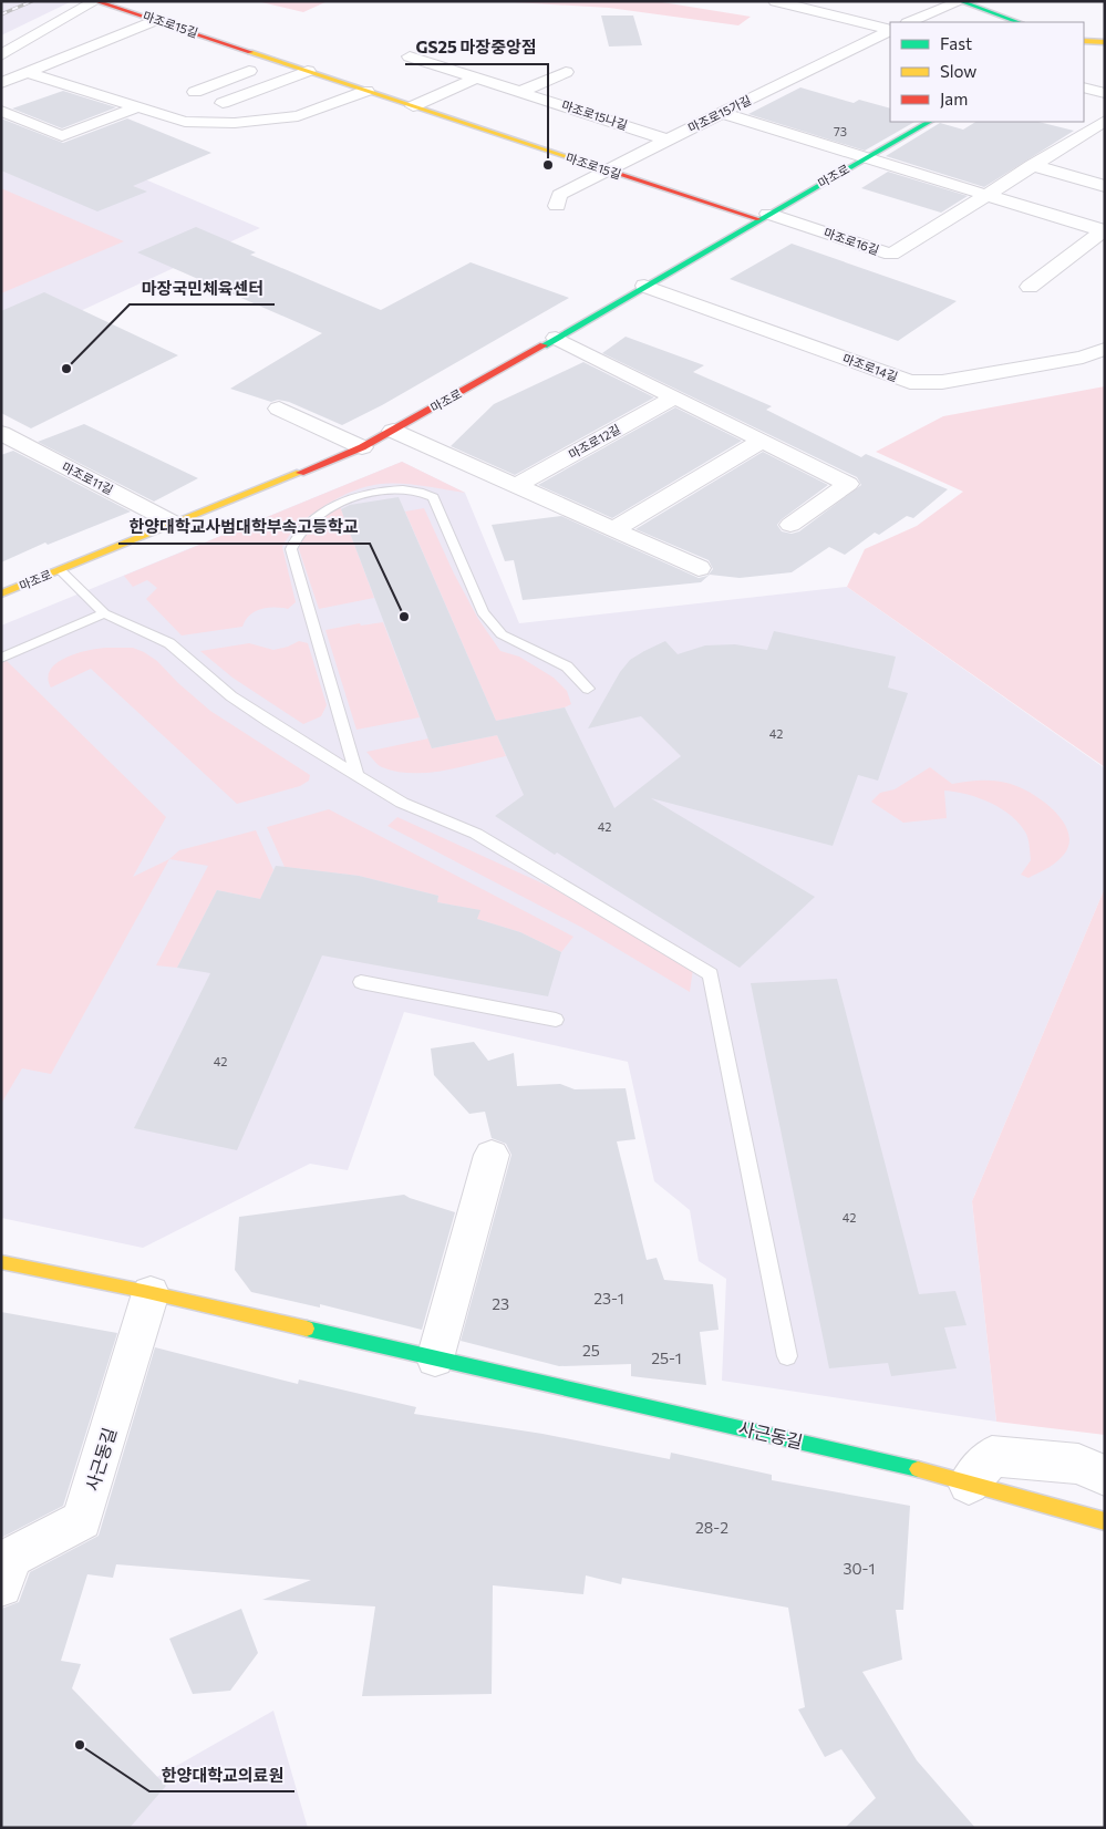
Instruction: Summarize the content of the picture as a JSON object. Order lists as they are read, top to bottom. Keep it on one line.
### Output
{"streets":{"street":["마조로15길","마조로15가길","마조로15나길","마조로","마조로16길","마조로14길","마조로12길","마조로11길","사근동길"]},"crossings":[["마조로15길","마조로15가길"],["마조로15길","마조로"],["마조로15길","마조로16길"],["마조로15가길","마조로15나길"],["마조로15가길","마조로"],["마조로","마조로16길"],["마조로","마조로14길"],["마조로","마조로11길"]],"places":["GS25 마장중앙점","마장국민체육센터","한양대학교사범대학부속고등학교","한양대학교의료원"],"house_numbers":["73","42","42","42","42","23-1","23","25","25-1","28-2","30-1"],"legend":["Fast","Slow","Jam"]}
